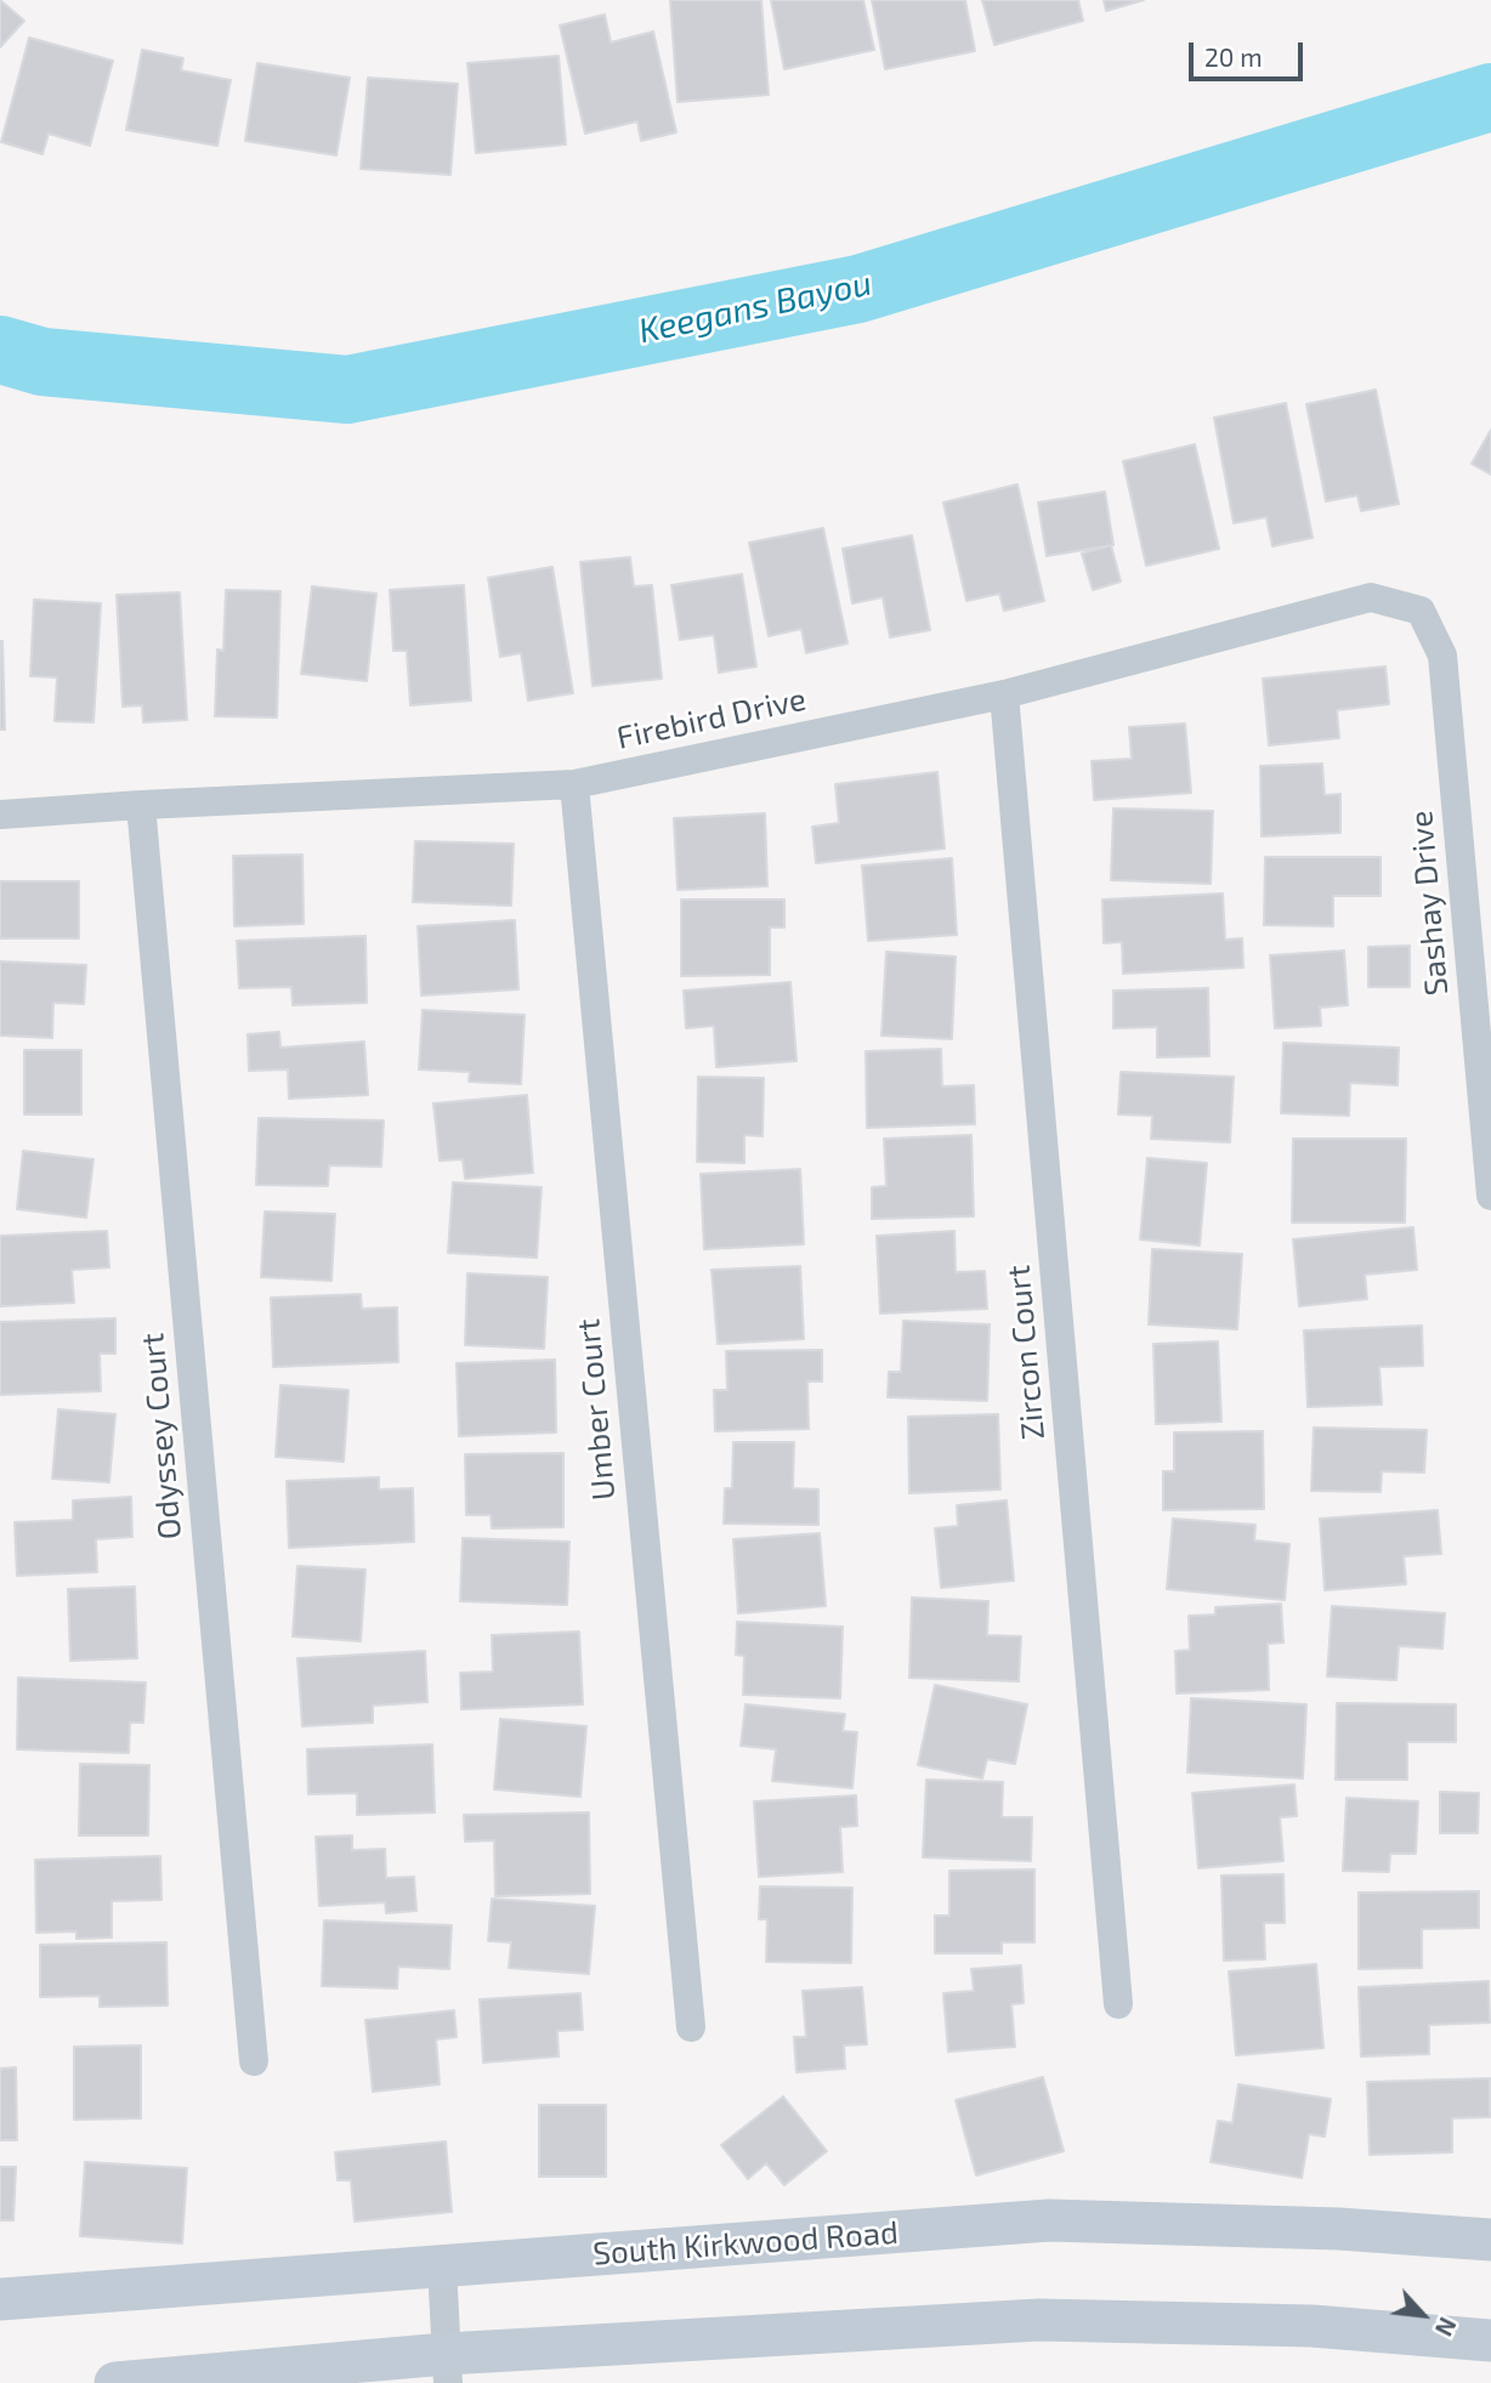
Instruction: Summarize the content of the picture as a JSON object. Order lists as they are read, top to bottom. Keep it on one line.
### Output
{"streets":{"main road":["South Kirkwood Road"],"street":["Firebird Drive","Sashay Drive","Zircon Court","Umber Court","Odyssey Court"]},"crossings":[["Firebird Drive","Sashay Drive"],["Firebird Drive","Zircon Court"],["Firebird Drive","Umber Court"],["Firebird Drive","Odyssey Court"]],"water":["Keegans Bayou"],"scale_bar":"20 m","north":"bottom right"}
